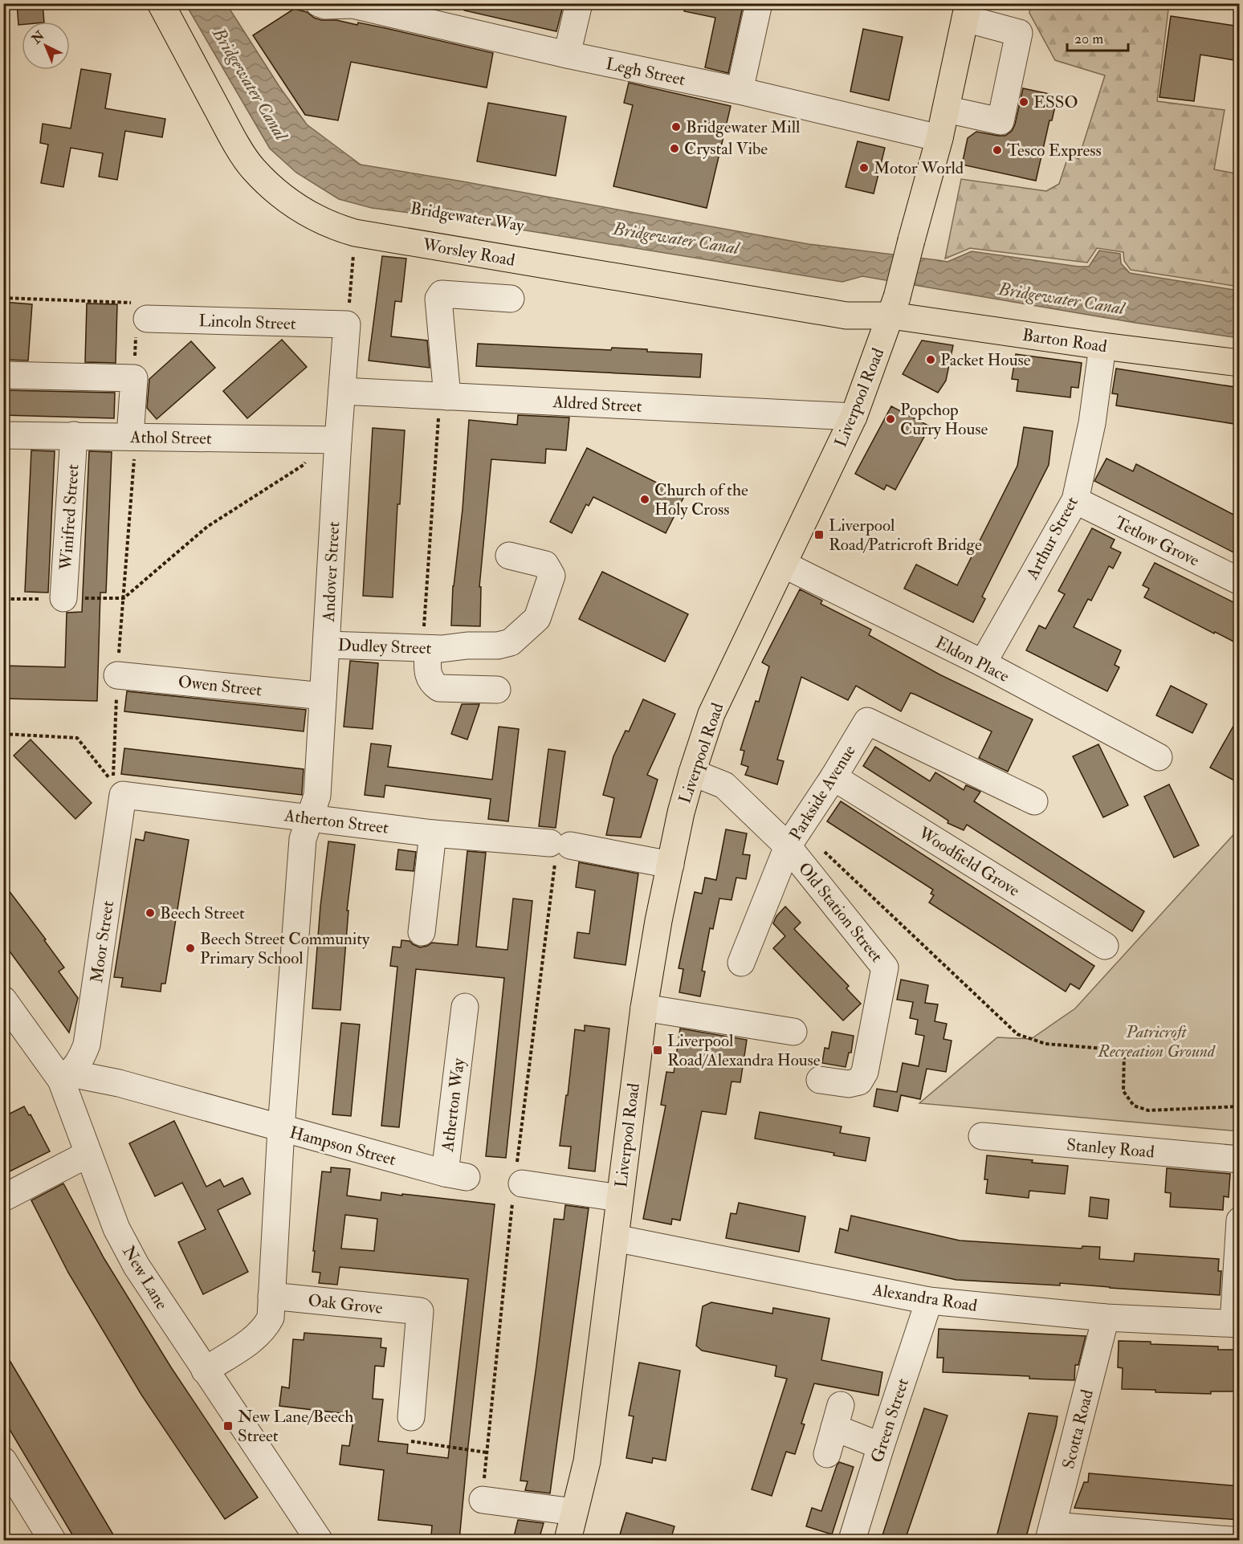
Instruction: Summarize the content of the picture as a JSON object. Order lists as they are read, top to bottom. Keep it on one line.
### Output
{"streets":{"main road":["Worsley Road","Barton Road","Liverpool Road"],"street":["Legh Street","Lincoln Street","Aldred Street","Athol Street","Winifred Street","Arthur Street","Tetlow Grove","Andover Street","Dudley Street","Eldon Place","Owen Street","Parkside Avenue","Atherton Street","Woodfield Grove","Old Station Street","Moor Street","Atherton Way","Hampson Street","Stanley Road","New Lane","Alexandra Road","Oak Grove","Green Street","Scotta Road"]},"crossings":[["Legh Street","Liverpool Road"],["Worsley Road","Barton Road"],["Worsley Road","Liverpool Road"],["Lincoln Street","Andover Street"],["Barton Road","Liverpool Road"],["Barton Road","Arthur Street"],["Liverpool Road","Aldred Street"],["Liverpool Road","Eldon Place"],["Liverpool Road","Parkside Avenue"],["Liverpool Road","Atherton Street"],["Liverpool Road","Alexandra Road"],["Aldred Street","Andover Street"],["Athol Street","Winifred Street"],["Athol Street","Andover Street"],["Arthur Street","Tetlow Grove"],["Arthur Street","Eldon Place"],["Andover Street","Dudley Street"],["Andover Street","Owen Street"],["Andover Street","Atherton Street"],["Parkside Avenue","Woodfield Grove"],["Parkside Avenue","Old Station Street"],["Atherton Street","Moor Street"],["Moor Street","Hampson Street"],["Moor Street","New Lane"],["Atherton Way","Hampson Street"],["Hampson Street","New Lane"],["Alexandra Road","Green Street"],["Alexandra Road","Scotta Road"]],"water":["Bridgewater Canal"],"parks":["Patricroft Recreation Ground"],"places":{"other":["ESSO","Bridgewater Mill","Crystal Vibe","Tesco Express","Motor World","Packet House","Popchop Curry House","Church of the Holy Cross","Beech Street","Beech Street Community Primary School"],"transit":["Liverpool Road/Patricroft Bridge","Liverpool Road/Alexandra House","New Lane/Beech Street"]},"scale_bar":"20 m","north":"top left"}
